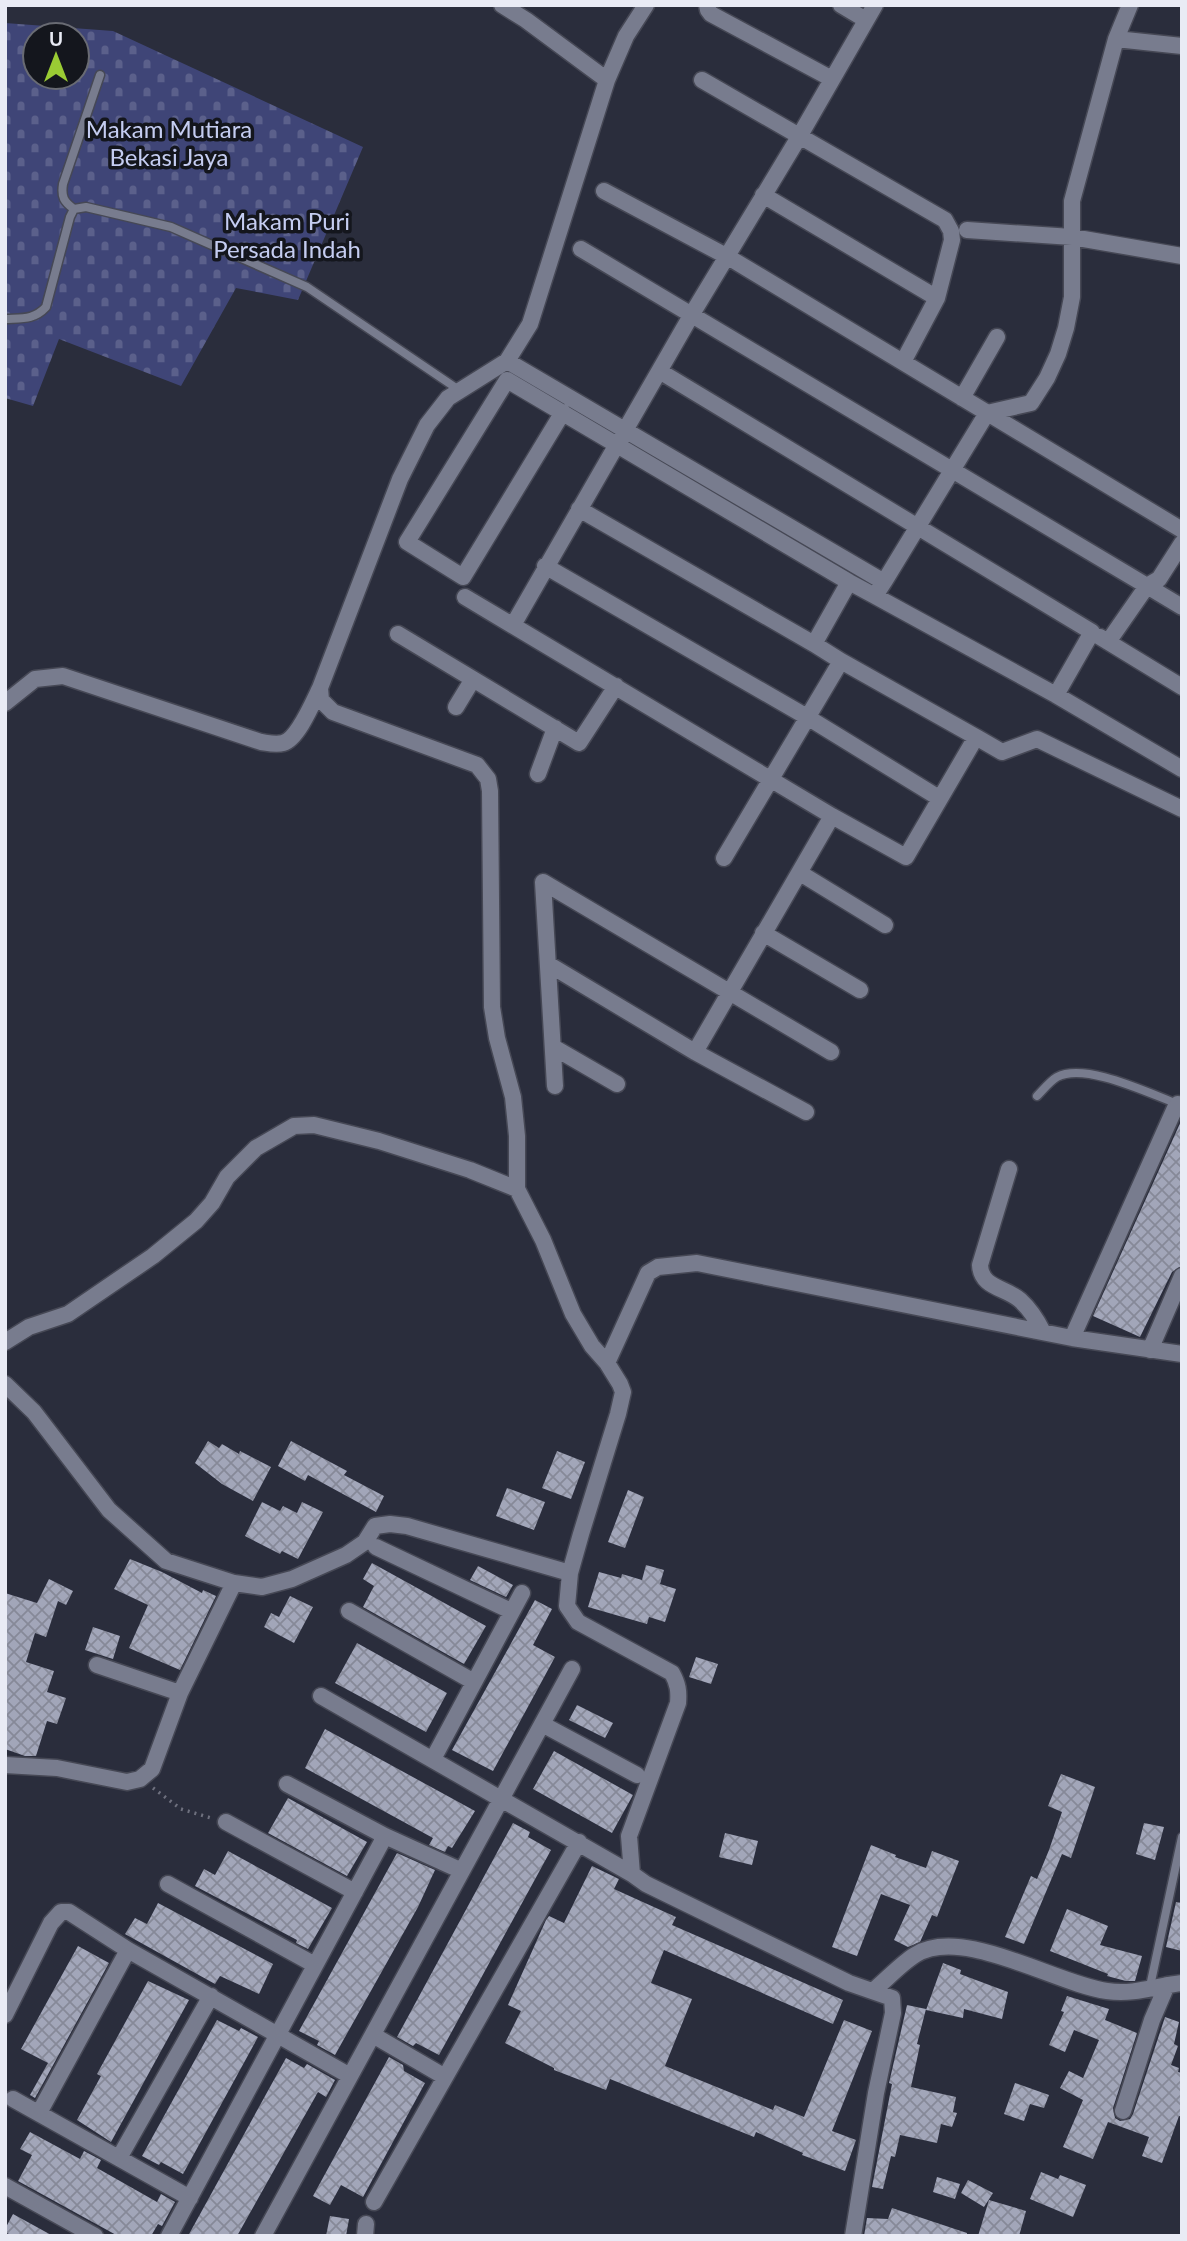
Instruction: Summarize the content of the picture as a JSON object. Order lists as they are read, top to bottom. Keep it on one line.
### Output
{"parks":["Makam Mutiara Bekasi Jaya","Makam Puri Persada Indah"],"north":"top"}
